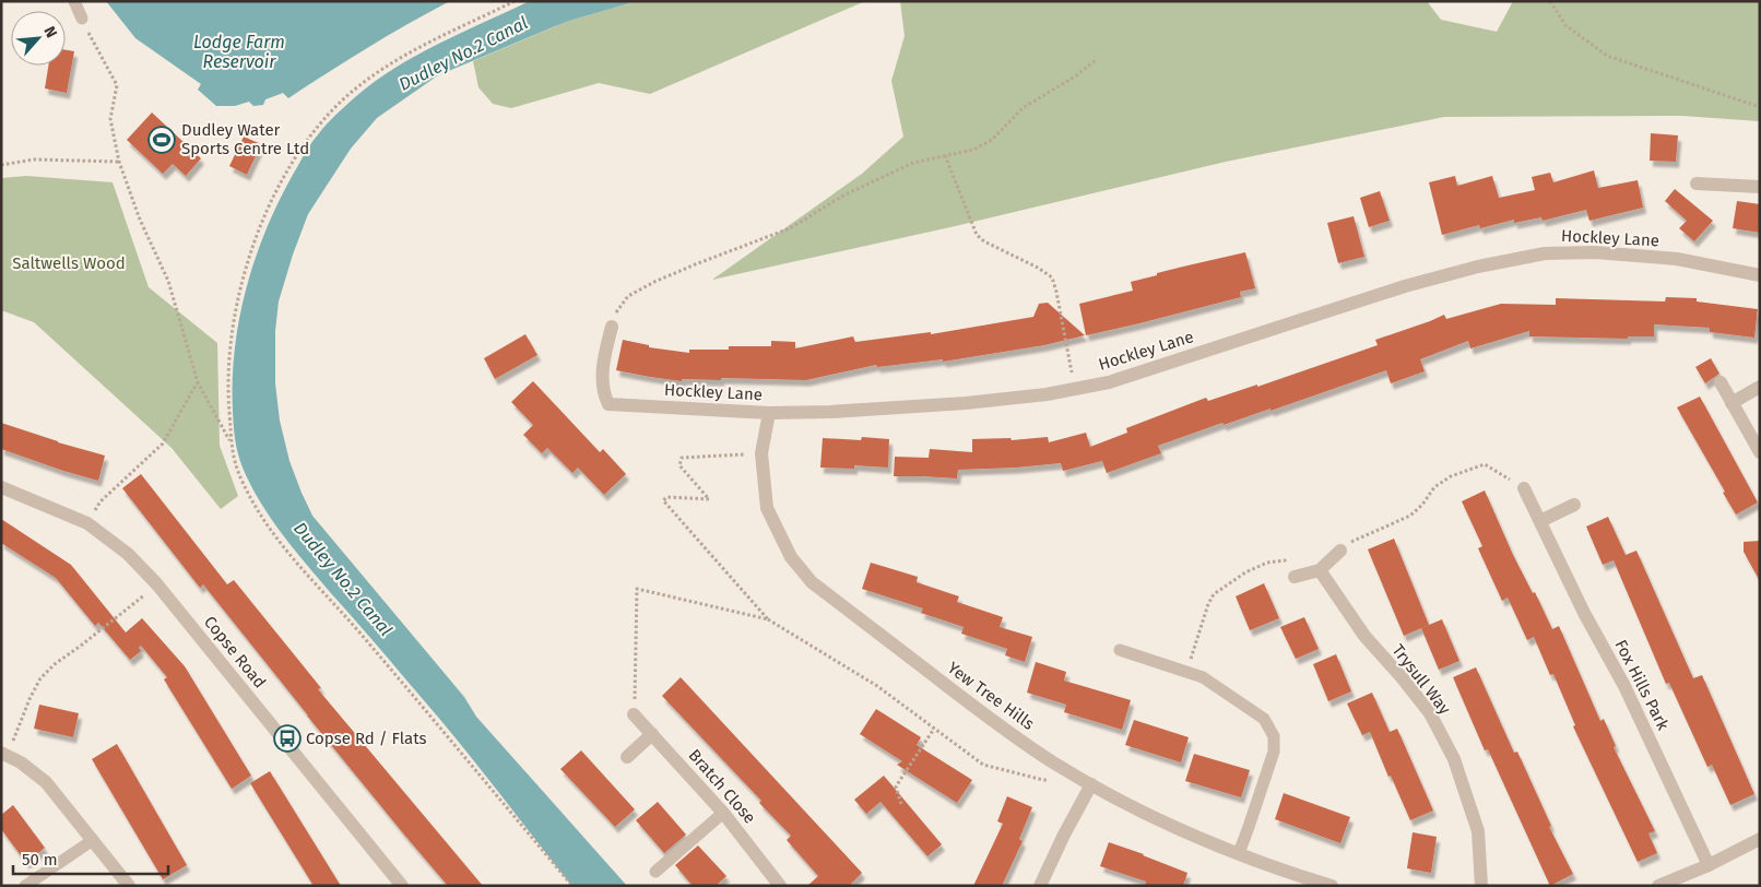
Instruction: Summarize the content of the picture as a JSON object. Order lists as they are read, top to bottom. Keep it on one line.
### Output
{"streets":{"street":["Hockley Lane","Copse Road","Trysull Way","Fox Hills Park","Yew Tree Hills","Bratch Close"]},"crossings":[["Hockley Lane","Yew Tree Hills"]],"water":["Lodge Farm Reservoir","Dudley No.2 Canal"],"parks":["Saltwells Wood"],"places":{"sports":["Dudley Water Sports Centre Ltd"],"bus stop":["Copse Rd / Flats"]},"scale_bar":"50 m","north":"top right"}
